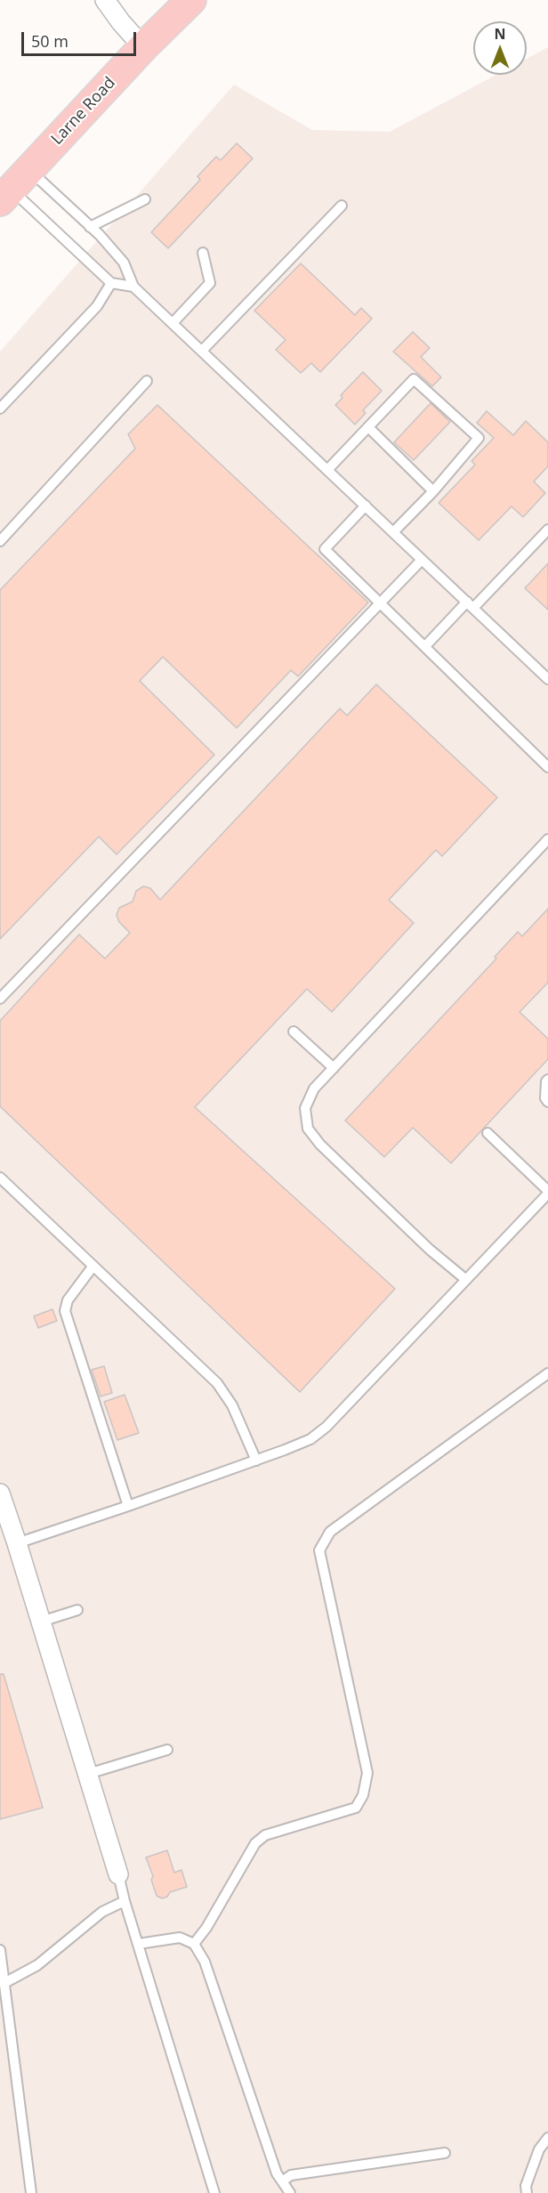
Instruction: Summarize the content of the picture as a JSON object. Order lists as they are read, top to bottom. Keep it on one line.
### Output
{"streets":{"main road":["Larne Road"]},"scale_bar":"50 m","north":"top"}
